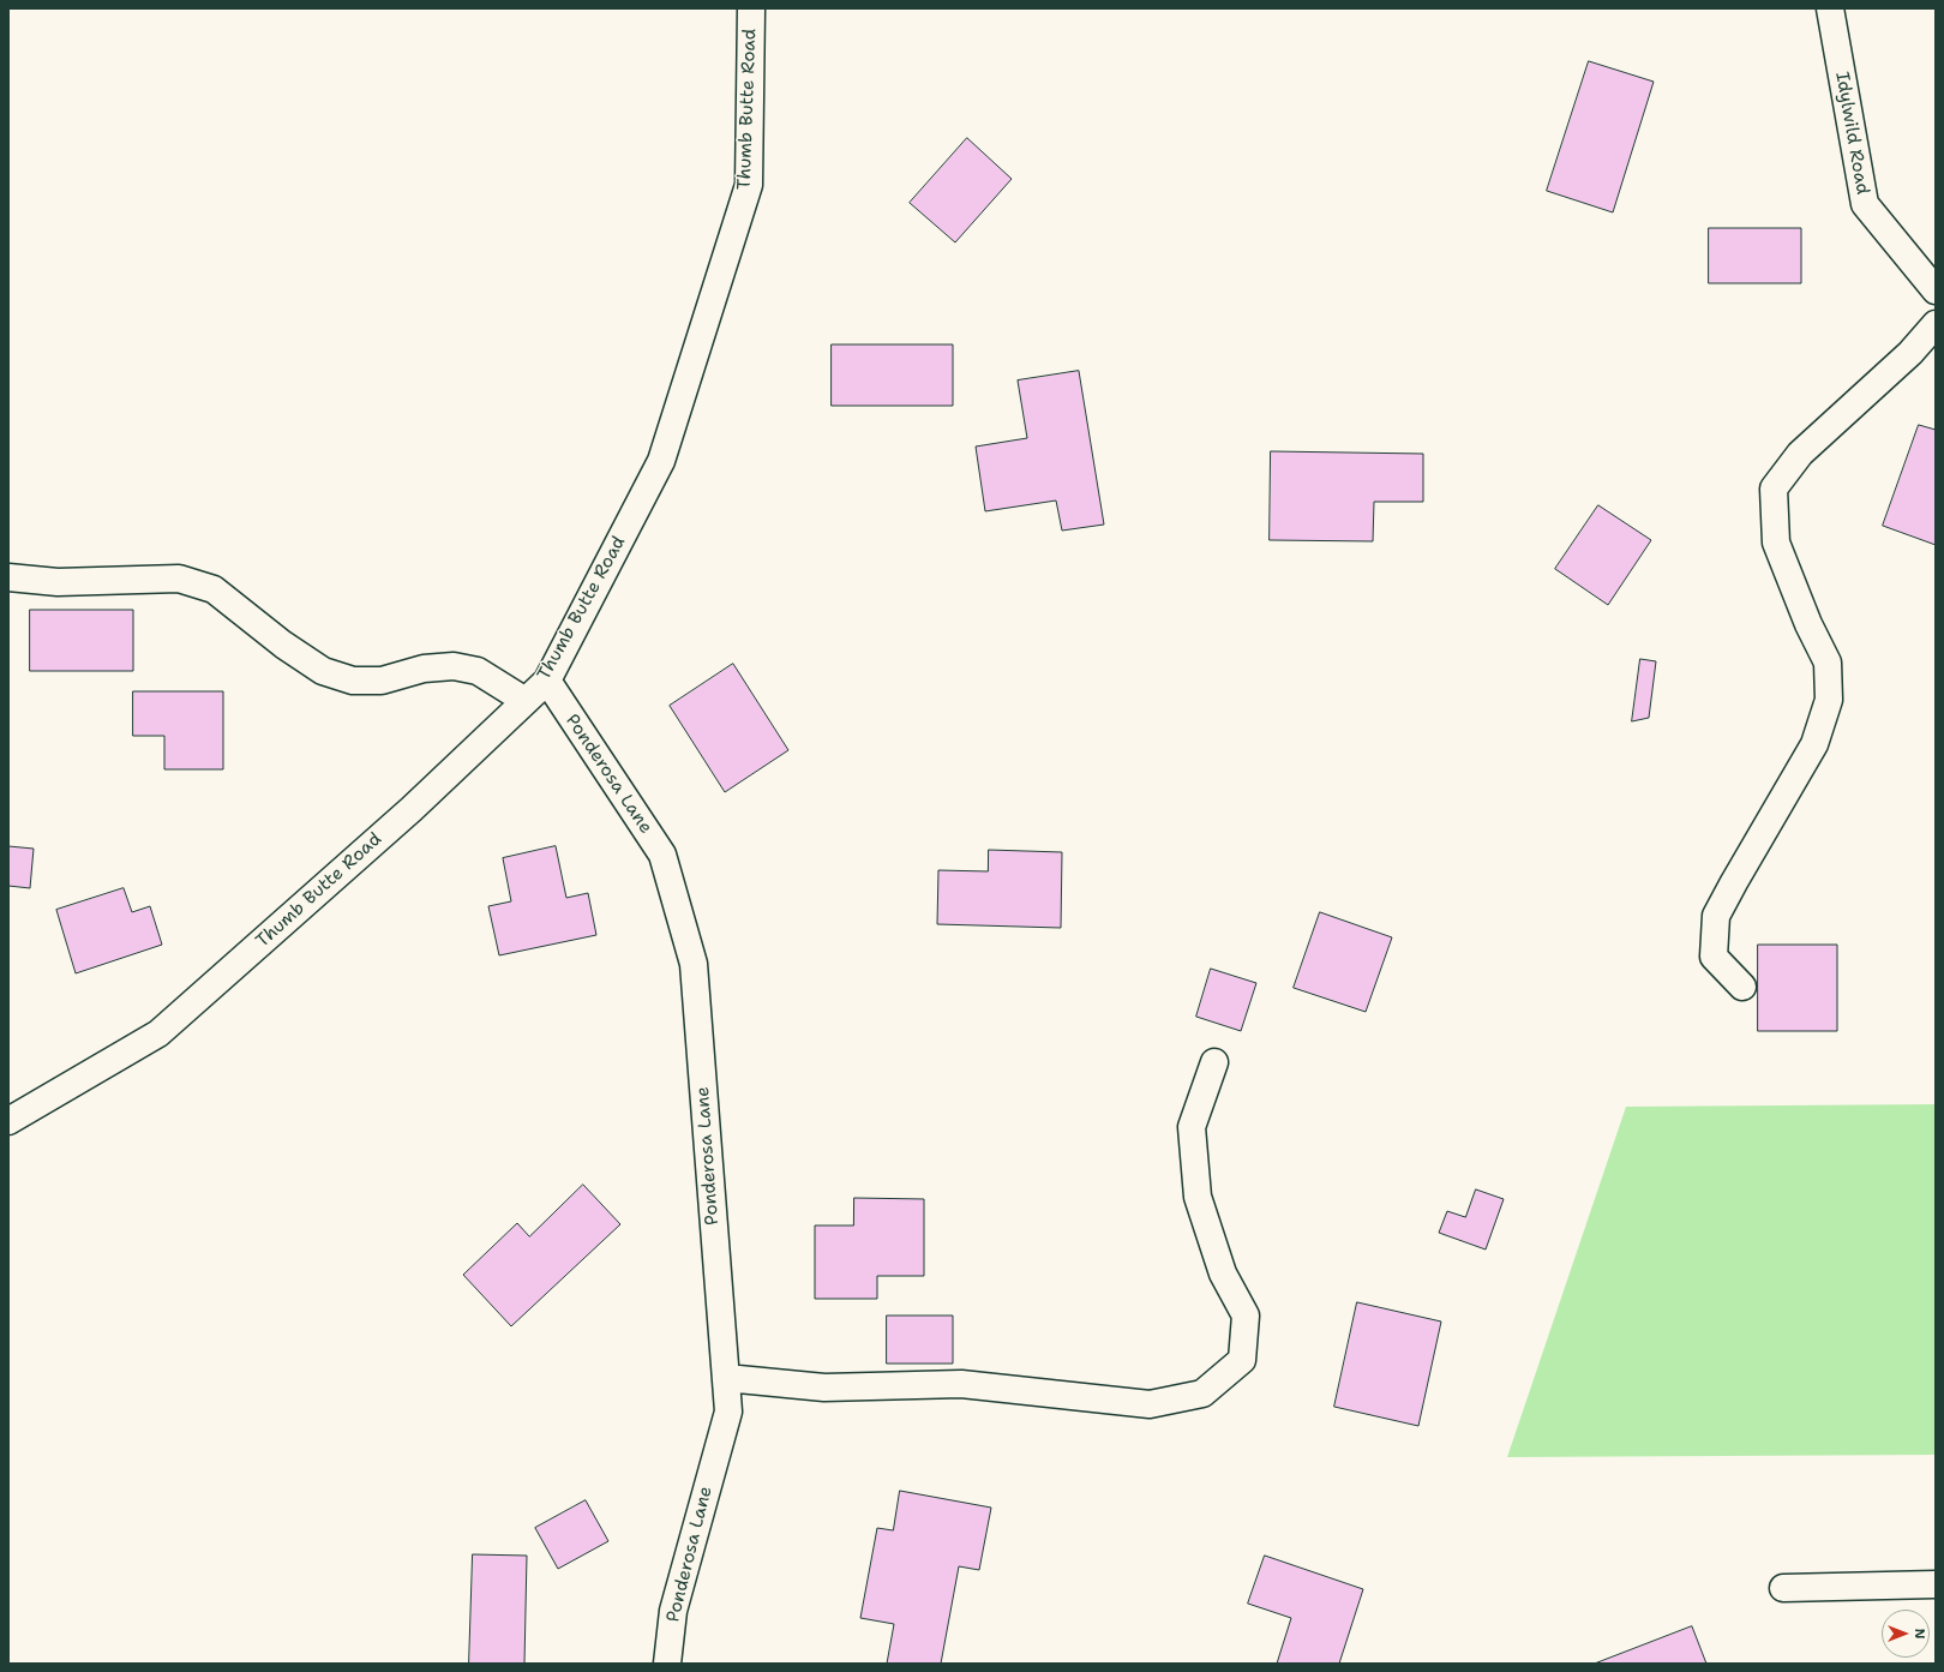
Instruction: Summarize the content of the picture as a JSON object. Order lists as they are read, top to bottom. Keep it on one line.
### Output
{"streets":{"street":["Thumb Butte Road","Idylwild Road","Ponderosa Lane"]},"crossings":[["Thumb Butte Road","Ponderosa Lane"]],"north":"right"}
